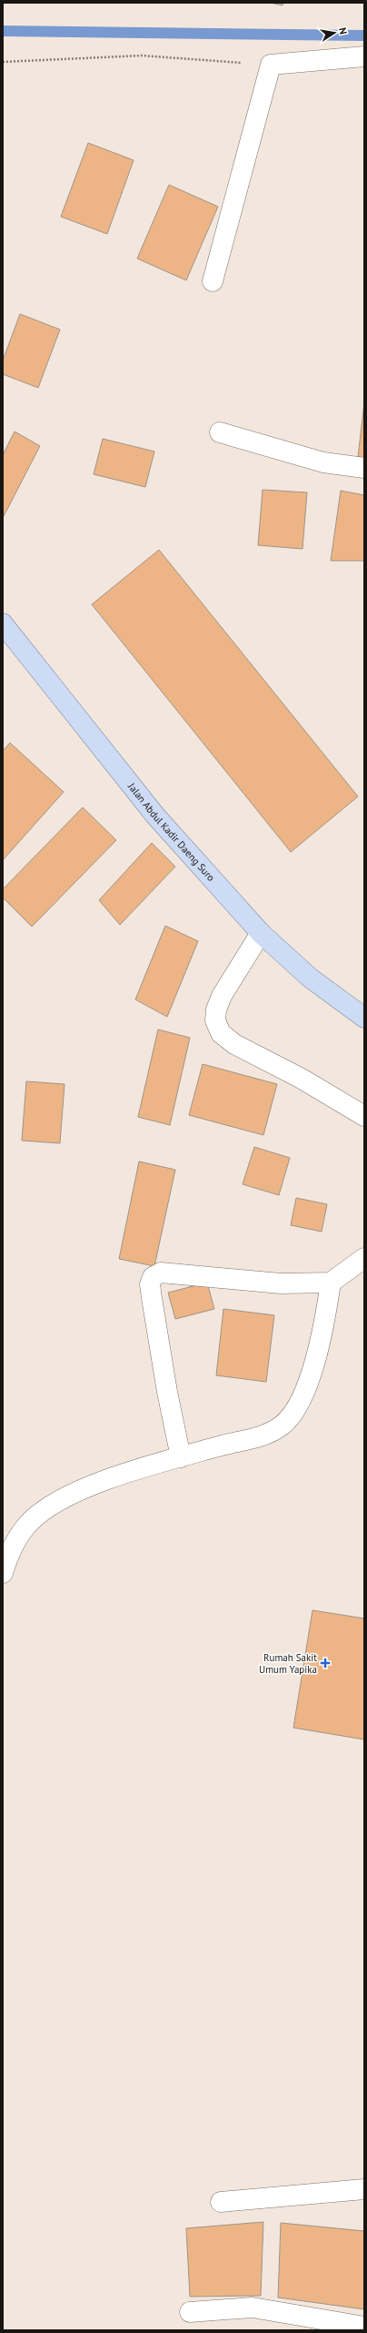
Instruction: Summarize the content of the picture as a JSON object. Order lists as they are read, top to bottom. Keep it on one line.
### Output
{"streets":{"main road":["Jalan Abdul Kadir Daeng Suro"]},"places":{"health":["Rumah Sakit Umum Yapika"]},"north":"right"}
